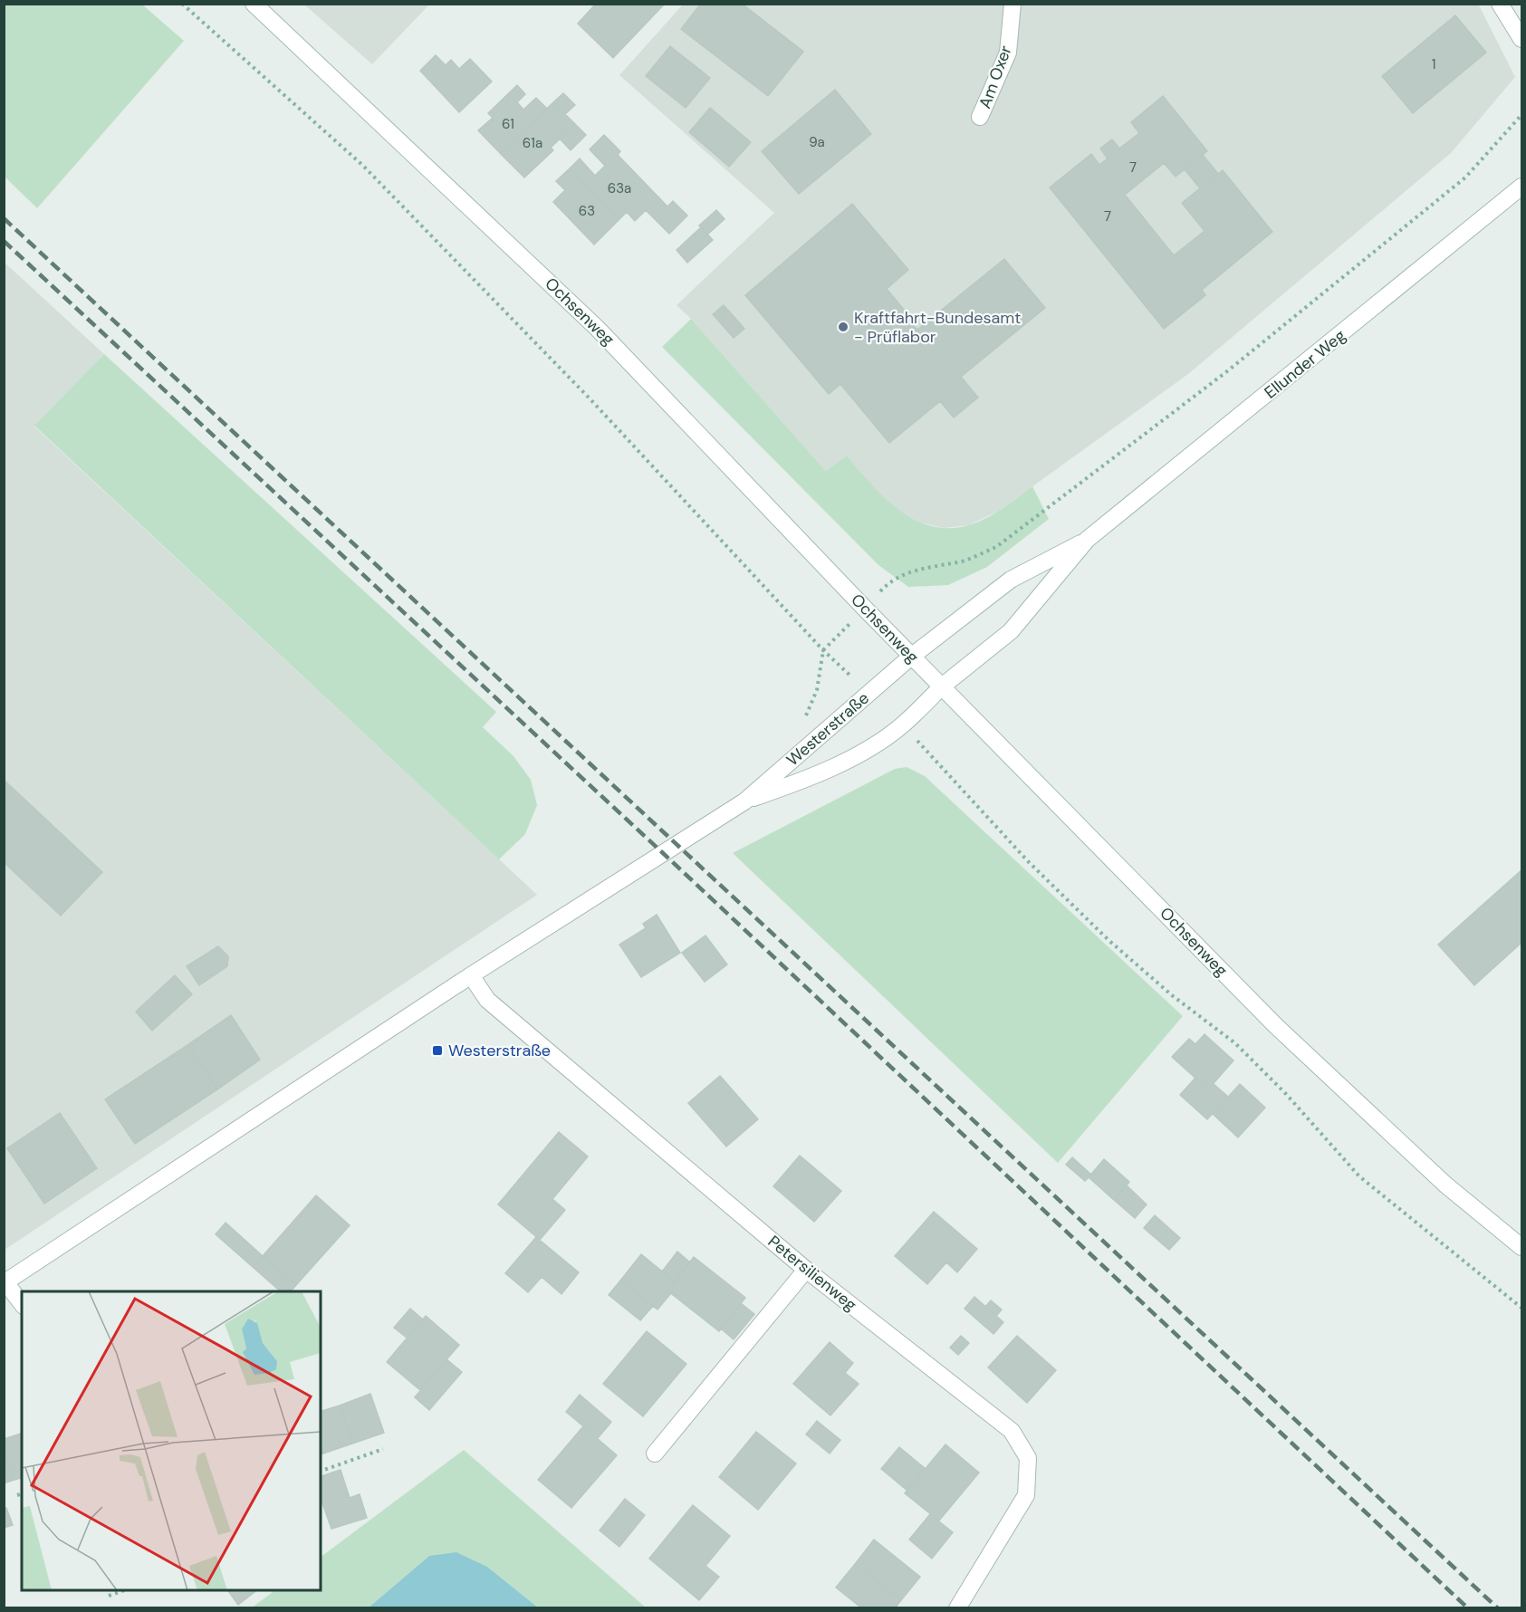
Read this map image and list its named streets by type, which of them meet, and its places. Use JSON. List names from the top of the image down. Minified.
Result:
{"streets":{"main road":["Am Oxer","Ochsenweg","Ellunder Weg","Westerstraße","Petersilienweg"]},"crossings":[["Ochsenweg","Ellunder Weg"],["Ochsenweg","Westerstraße"],["Ellunder Weg","Westerstraße"],["Westerstraße","Petersilienweg"]],"places":{"other":["Kraftfahrt-Bundesamt - Prüflabor"],"transit":["Westerstraße"]},"house_numbers":["1","61","9a","61a","7","63a","63","7"]}
